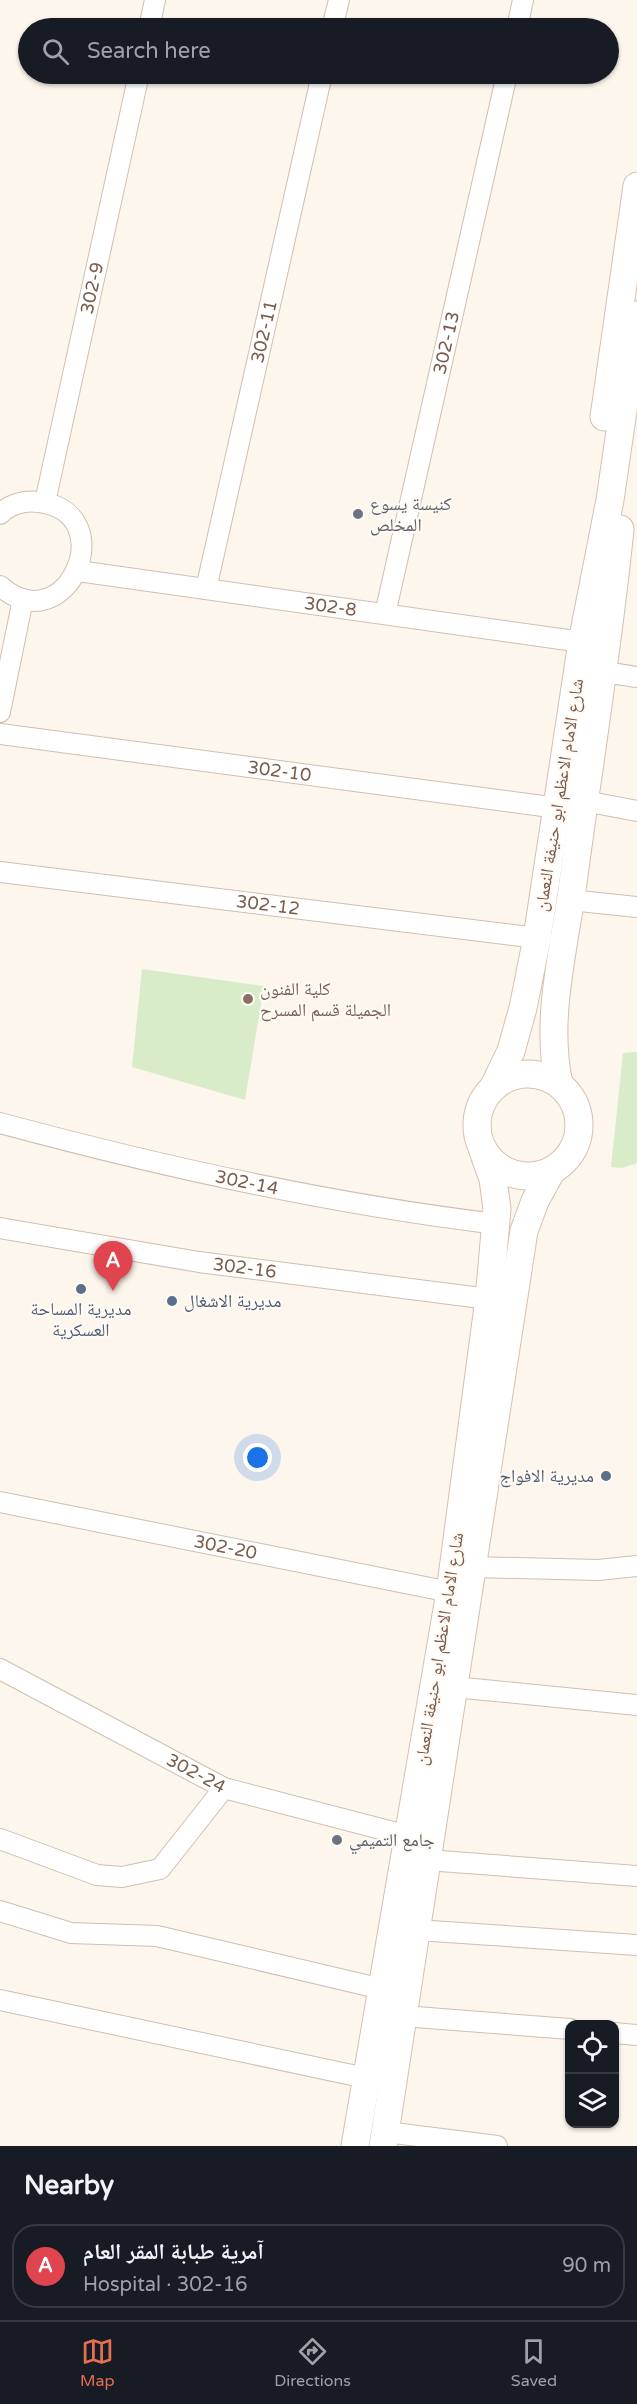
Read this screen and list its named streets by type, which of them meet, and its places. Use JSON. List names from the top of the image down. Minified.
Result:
{"streets":{"main road":["شارع الامام الاعظم ابو حنيفة النعمان"],"street":["302-9","302-11","302-13","302-8","302-10","302-12","302-14","302-16","302-20","302-24"]},"crossings":[["302-11","302-8"],["302-13","302-8"],["302-8","شارع الامام الاعظم ابو حنيفة النعمان"],["302-10","شارع الامام الاعظم ابو حنيفة النعمان"],["شارع الامام الاعظم ابو حنيفة النعمان","302-12"],["شارع الامام الاعظم ابو حنيفة النعمان","302-14"],["شارع الامام الاعظم ابو حنيفة النعمان","302-16"],["شارع الامام الاعظم ابو حنيفة النعمان","302-20"],["شارع الامام الاعظم ابو حنيفة النعمان","302-24"]],"places":["كنيسة يسوع المخلص","كلية الفنون الجميلة قسم المسرح","مديرية المساحة العسكرية","مديرية الاشغال","مديرية الافواج","جامع التميمي"],"page":{"search":"Search here","pins":"A","heading":"Nearby","list":[{"mark":"A","name":"آمرية طبابة المقر العام","note":"Hospital · 302-16","value":"90 m"}],"nav":["Map","Directions","Saved"]}}
